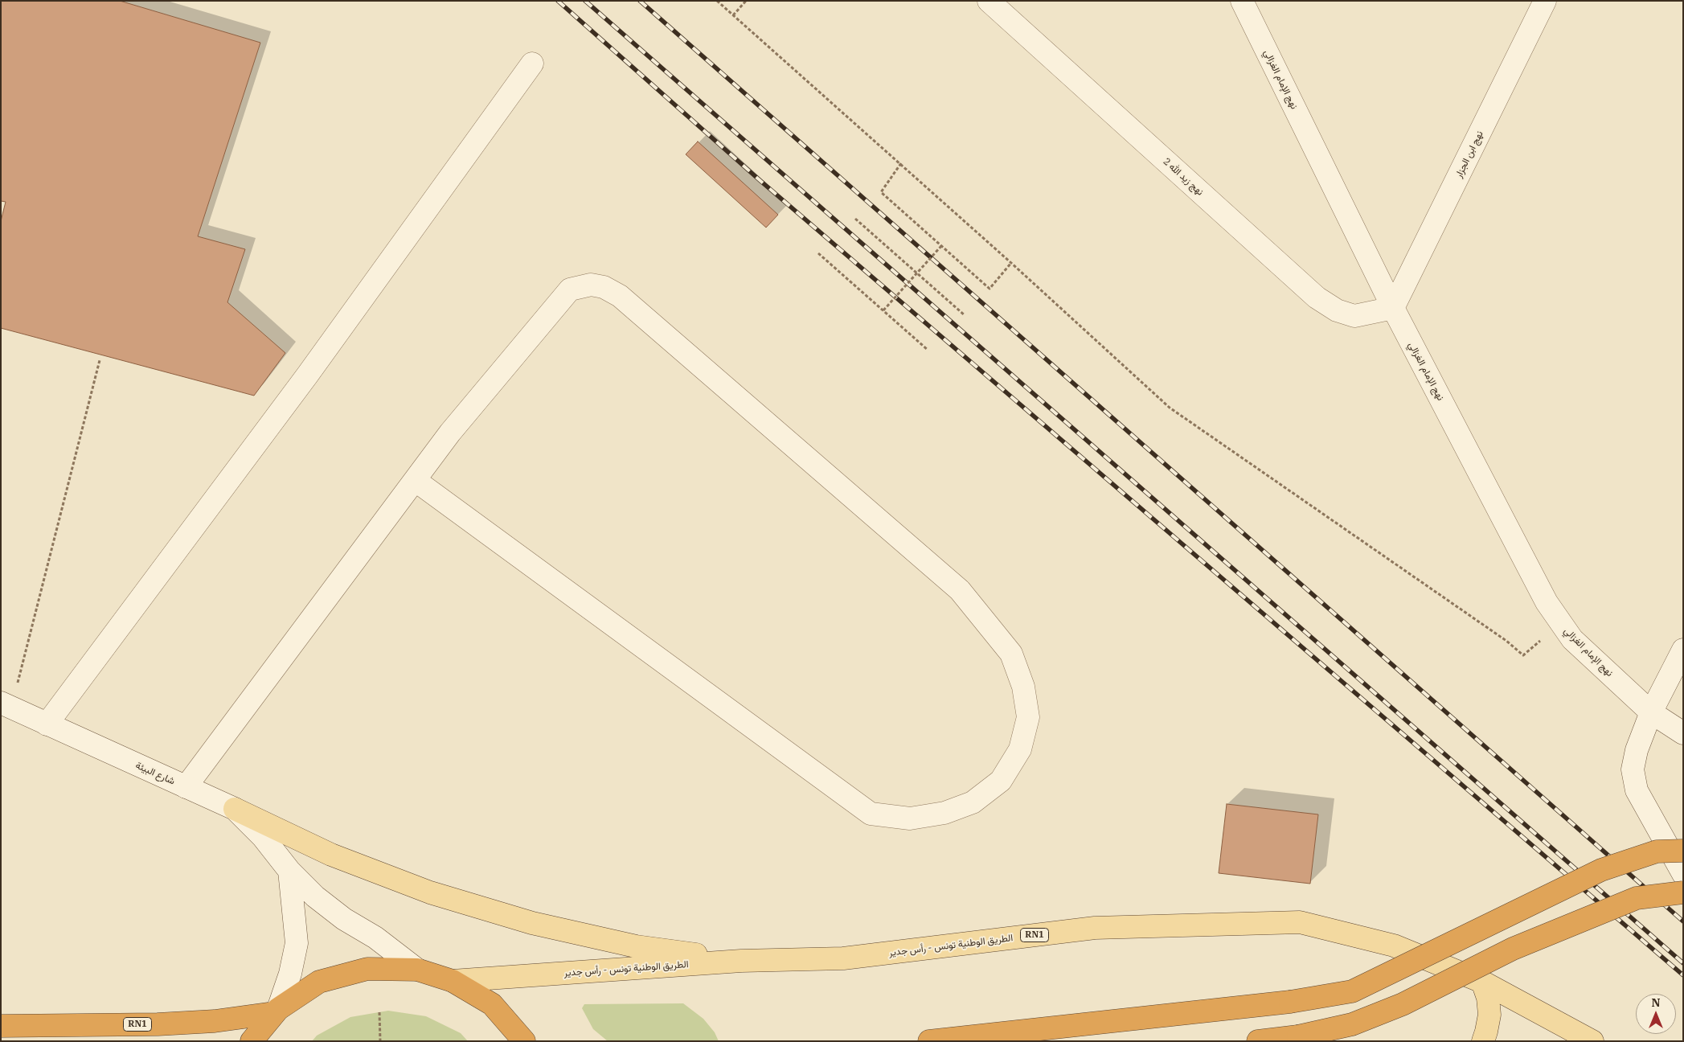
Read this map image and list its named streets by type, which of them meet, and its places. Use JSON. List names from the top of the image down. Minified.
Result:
{"streets":{"highway":["RN1"],"main road":["الطريق الوطنية تونس - رأس جدير"],"street":["نهج الإمام الغزالي","نهج ابن الجزار","نهج زيد الله 2","شارع البيئة"]},"crossings":[["نهج الإمام الغزالي","نهج ابن الجزار"],["نهج الإمام الغزالي","نهج زيد الله 2"],["نهج ابن الجزار","نهج زيد الله 2"],["شارع البيئة","RN1"],["RN1","الطريق الوطنية تونس - رأس جدير"]],"north":"top"}
